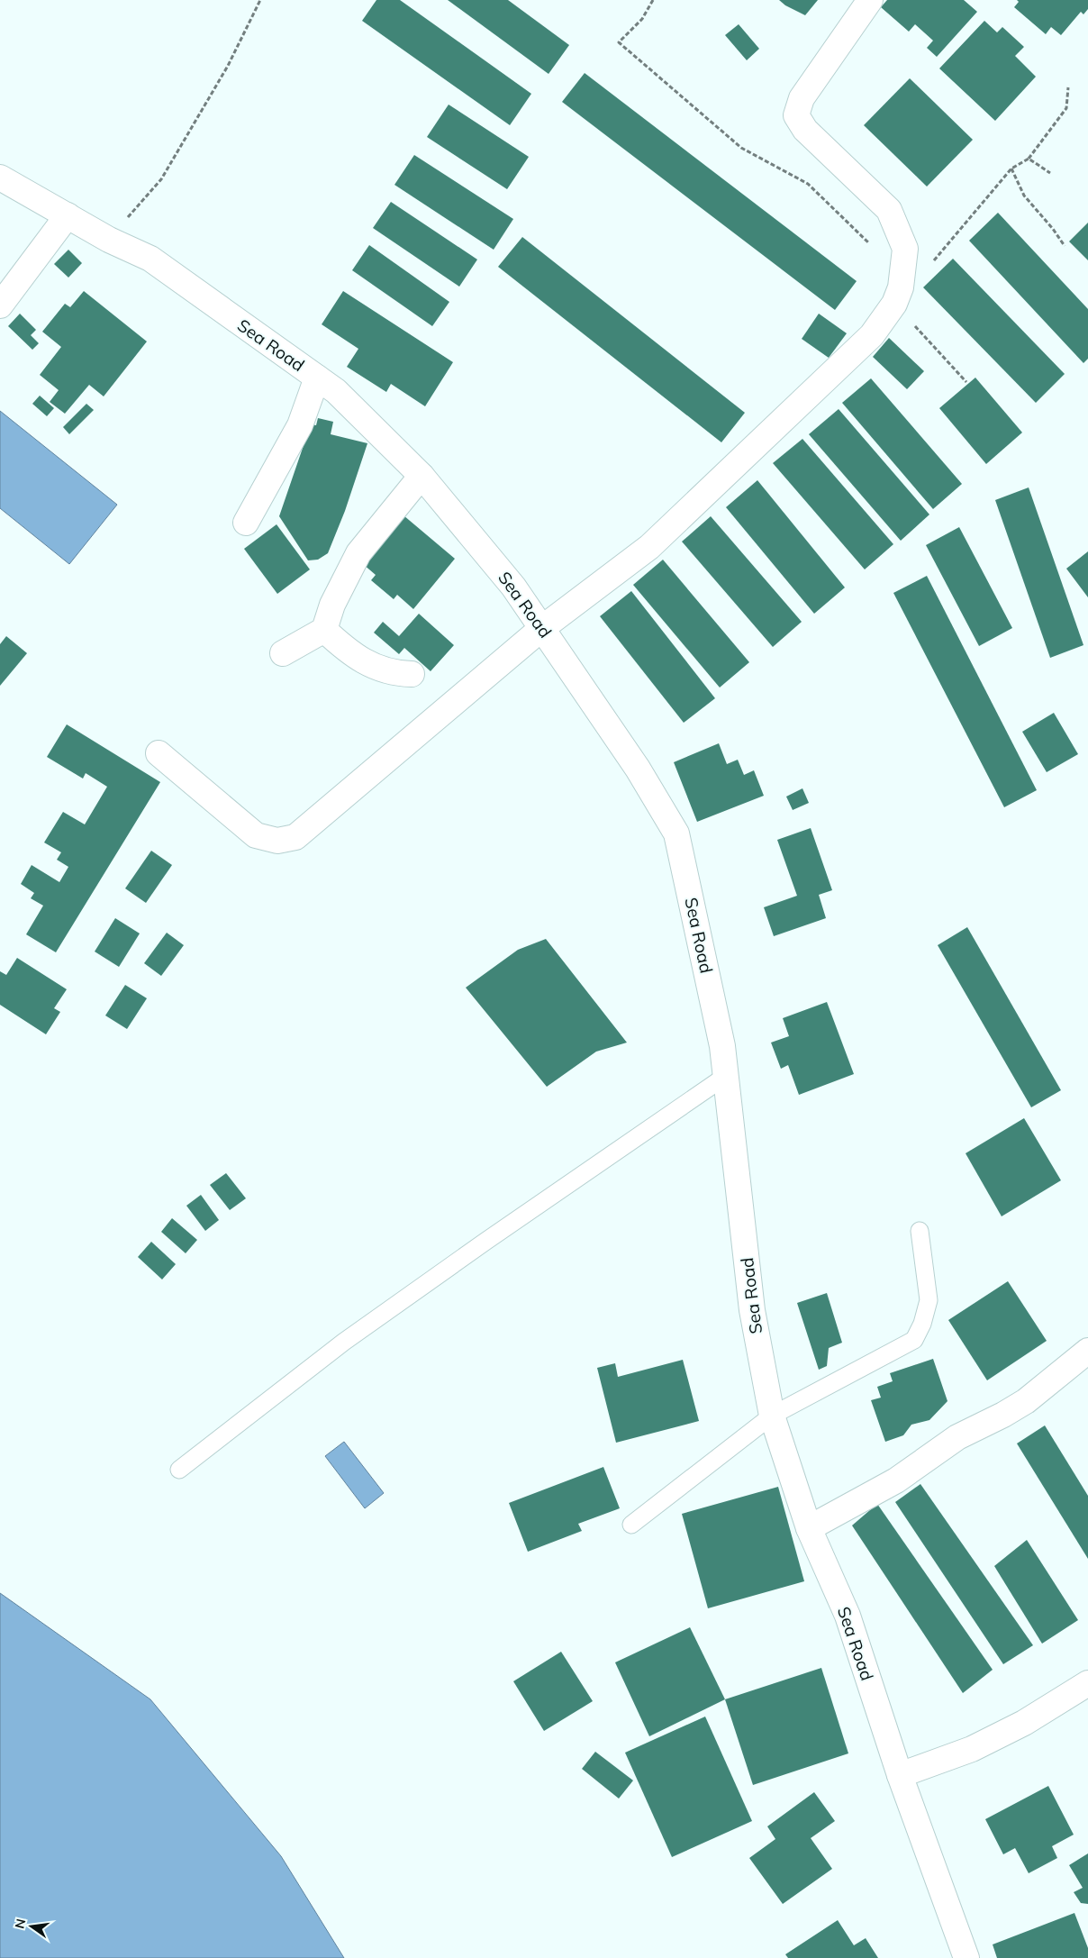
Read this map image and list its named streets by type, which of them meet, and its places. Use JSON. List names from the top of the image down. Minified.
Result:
{"streets":{"main road":["Sea Road"]},"north":"left"}
